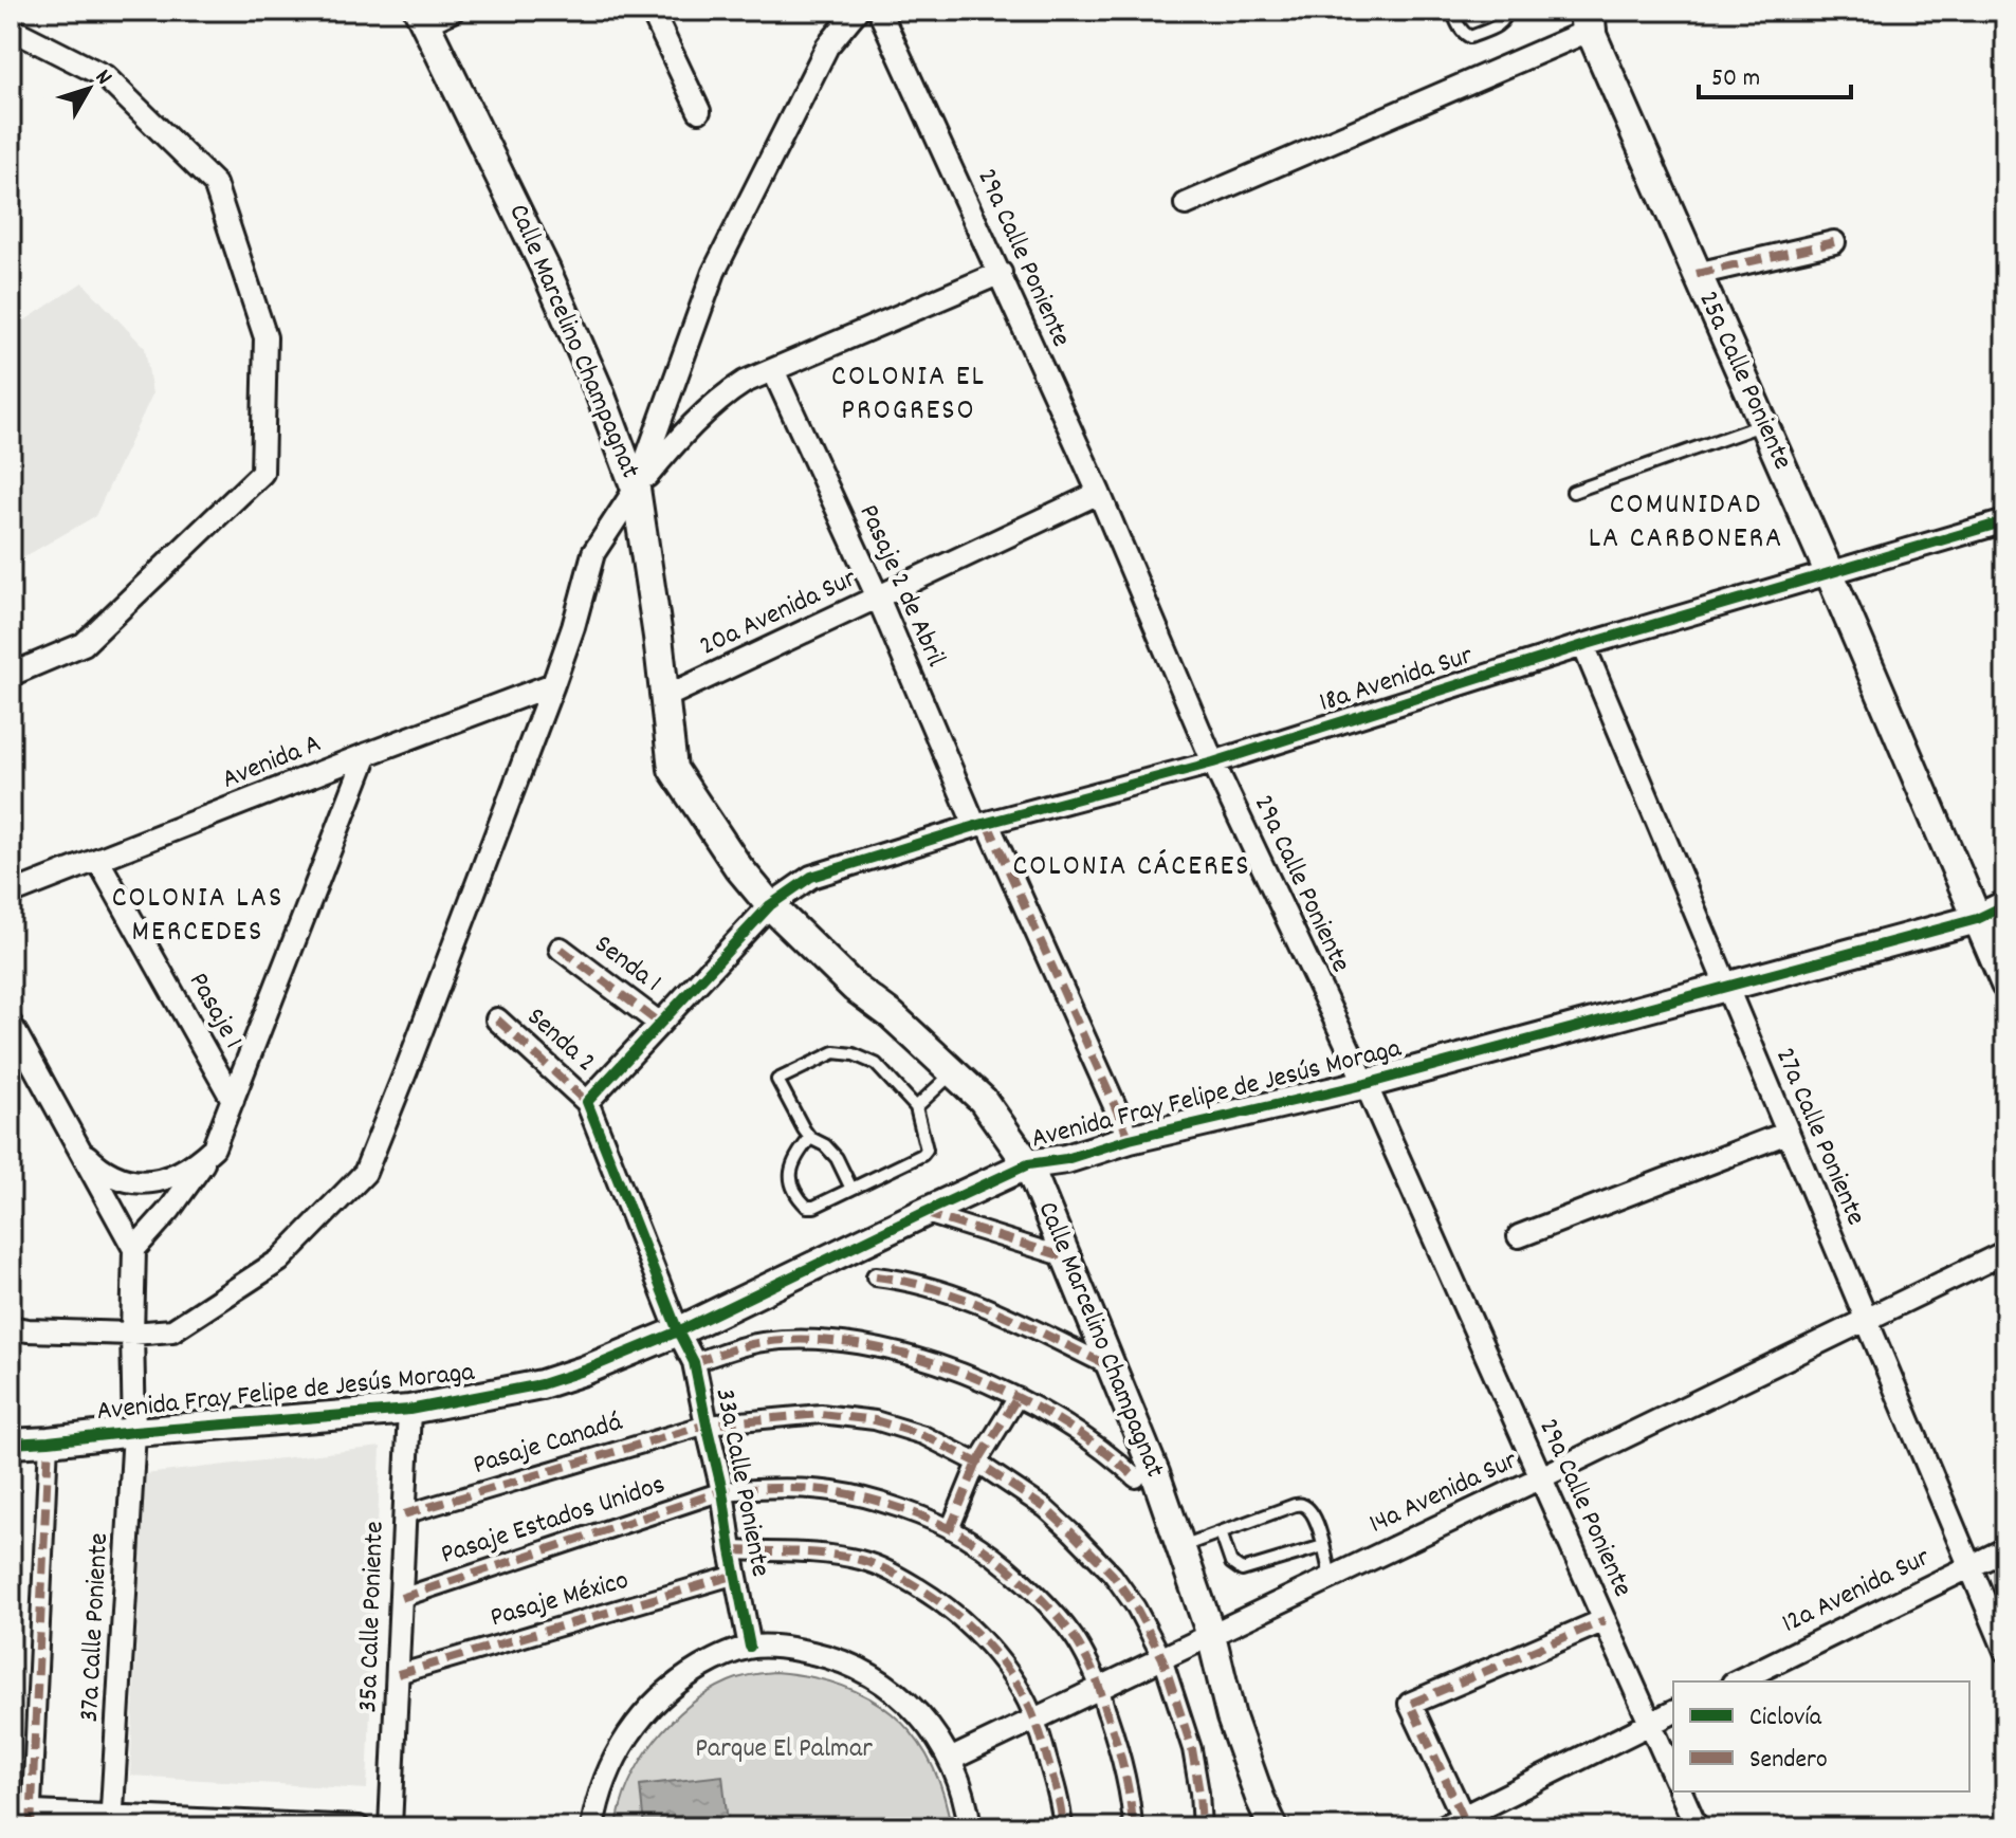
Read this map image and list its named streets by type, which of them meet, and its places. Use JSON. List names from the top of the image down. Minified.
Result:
{"streets":{"street":["29a Calle Poniente","Calle Marcelino Champagnat","25a Calle Poniente","Pasaje 2 de Abril","20a Avenida Sur","18a Avenida Sur","Avenida A","Senda 1","Pasaje 1","Senda 2","Avenida Fray Felipe de Jesús Moraga","27a Calle Poniente","Pasaje Canadá","33a Calle Poniente","14a Avenida Sur","Pasaje Estados Unidos","12a Avenida Sur","Pasaje México","35a Calle Poniente","37a Calle Poniente"]},"crossings":[["29a Calle Poniente","20a Avenida Sur"],["29a Calle Poniente","18a Avenida Sur"],["29a Calle Poniente","Avenida Fray Felipe de Jesús Moraga"],["29a Calle Poniente","14a Avenida Sur"],["Calle Marcelino Champagnat","20a Avenida Sur"],["Calle Marcelino Champagnat","18a Avenida Sur"],["Calle Marcelino Champagnat","Avenida Fray Felipe de Jesús Moraga"],["Calle Marcelino Champagnat","14a Avenida Sur"],["25a Calle Poniente","18a Avenida Sur"],["25a Calle Poniente","Avenida Fray Felipe de Jesús Moraga"],["Pasaje 2 de Abril","20a Avenida Sur"],["Pasaje 2 de Abril","18a Avenida Sur"],["Pasaje 2 de Abril","Avenida Fray Felipe de Jesús Moraga"],["18a Avenida Sur","Senda 1"],["18a Avenida Sur","Senda 2"],["18a Avenida Sur","27a Calle Poniente"],["18a Avenida Sur","33a Calle Poniente"],["Avenida A","Pasaje 1"],["Senda 2","33a Calle Poniente"],["Avenida Fray Felipe de Jesús Moraga","27a Calle Poniente"],["Avenida Fray Felipe de Jesús Moraga","33a Calle Poniente"],["Avenida Fray Felipe de Jesús Moraga","35a Calle Poniente"],["Avenida Fray Felipe de Jesús Moraga","37a Calle Poniente"],["27a Calle Poniente","14a Avenida Sur"],["27a Calle Poniente","12a Avenida Sur"],["Pasaje Canadá","33a Calle Poniente"],["Pasaje Canadá","14a Avenida Sur"],["Pasaje Canadá","35a Calle Poniente"],["33a Calle Poniente","Pasaje Estados Unidos"],["33a Calle Poniente","Pasaje México"],["14a Avenida Sur","Pasaje Estados Unidos"],["Pasaje Estados Unidos","35a Calle Poniente"],["Pasaje México","35a Calle Poniente"]],"districts":["COLONIA EL PROGRESO","COMUNIDAD LA CARBONERA","COLONIA CÁCERES","COLONIA LAS MERCEDES"],"parks":["Parque El Palmar"],"legend":["Ciclovía","Sendero"],"scale_bar":"50 m","north":"top right"}
